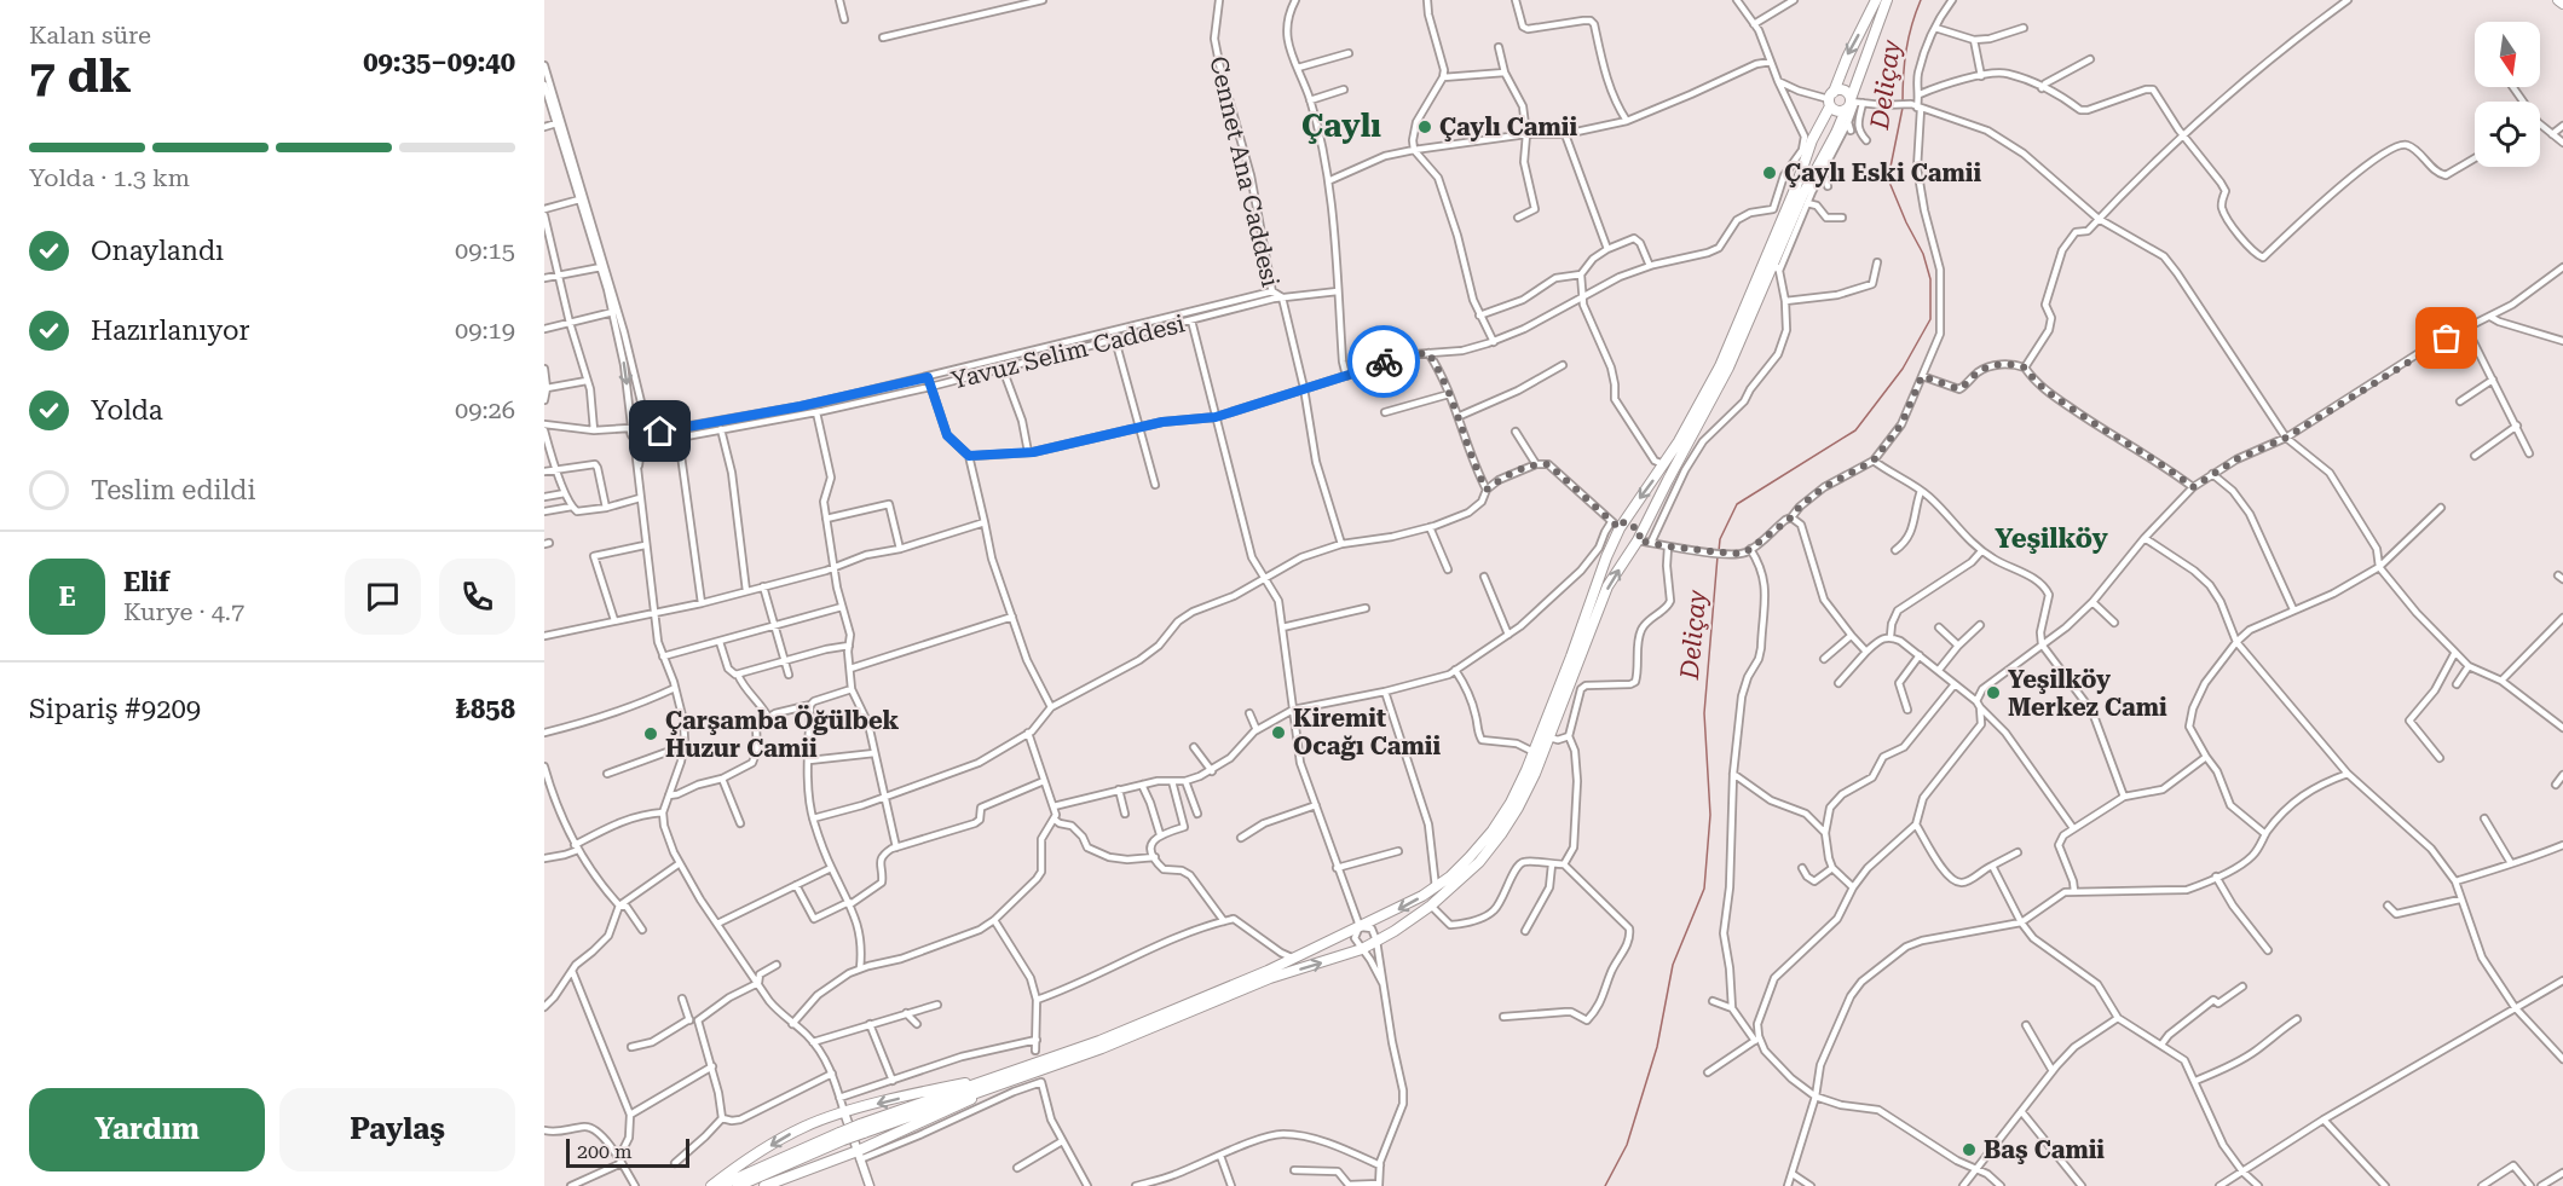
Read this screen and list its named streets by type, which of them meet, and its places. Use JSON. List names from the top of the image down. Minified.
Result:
{"streets":{"street":["Cennet Ana Caddesi","Yavuz Selim Caddesi"]},"crossings":[["Cennet Ana Caddesi","Yavuz Selim Caddesi"]],"districts":["Çaylı","Yeşilköy"],"water":["Deliçay"],"places":["Çaylı Camii","Çaylı Eski Camii","Yeşilköy Merkez Cami","Kiremit Ocağı Camii","Çarşamba Öğülbek Huzur Camii","Baş Camii"],"scale_bar":"200 m","north":"bottom","page":{"heading":["7 dk","Kalan süre","09:35–09:40"],"panel":["Elif","Kurye · 4.7","Sipariş #9209","₺858"],"bar":"Yolda · 1.3 km","list":[["Onaylandı","09:15"],["Hazırlanıyor","09:19"],["Yolda","09:26"],"Teslim edildi"],"round":"E","buttons":["Yardım","Paylaş"],"scale":"200 m"}}
